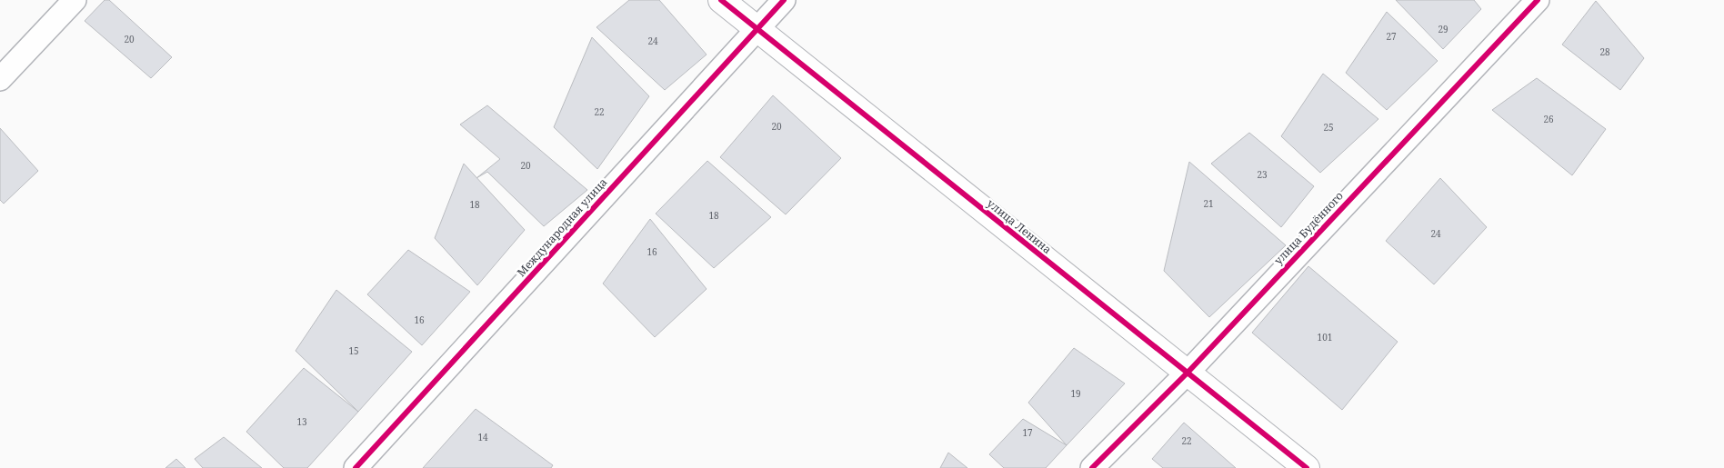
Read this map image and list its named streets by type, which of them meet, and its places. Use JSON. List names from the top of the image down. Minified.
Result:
{"streets":{"street":["улица Ленина","Международная улица","улица Будённого"]},"crossings":[["улица Ленина","Международная улица"],["улица Ленина","улица Будённого"]],"house_numbers":["29","27","20","24","28","22","26","20","25","20","23","21","18","18","24","16","16","101","15","19","13","17","14","22"]}
